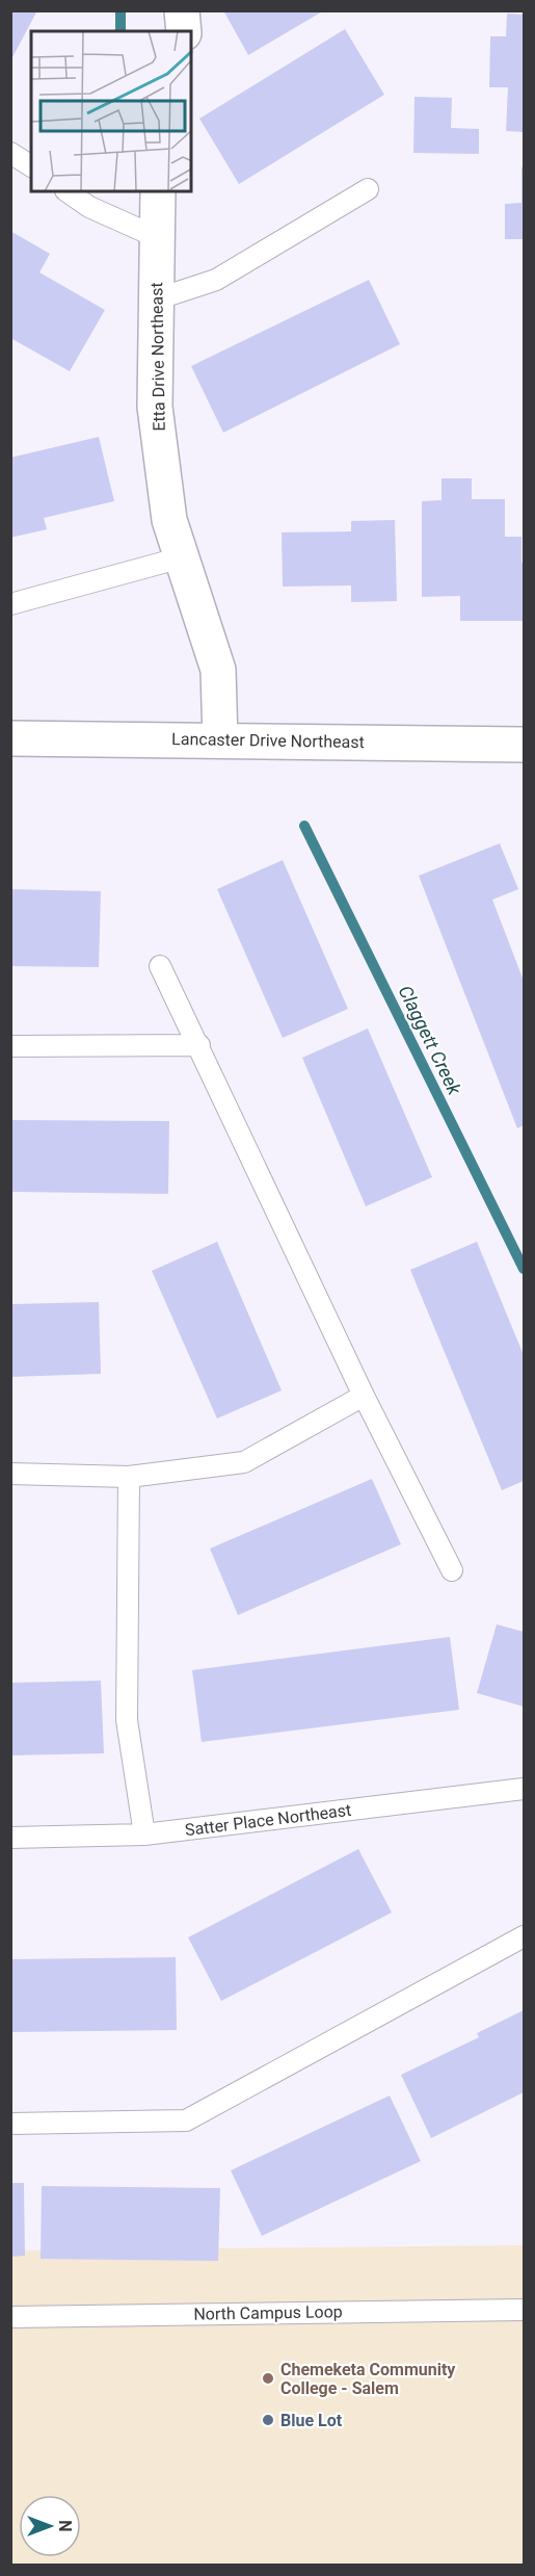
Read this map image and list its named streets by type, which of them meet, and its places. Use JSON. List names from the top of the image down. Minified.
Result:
{"streets":{"street":["Etta Drive Northeast","Lancaster Drive Northeast"],"lane":["Satter Place Northeast","North Campus Loop"]},"crossings":[["Etta Drive Northeast","Lancaster Drive Northeast"]],"water":["Claggett Creek"],"places":["Chemeketa Community College - Salem","Blue Lot"],"north":"right"}
